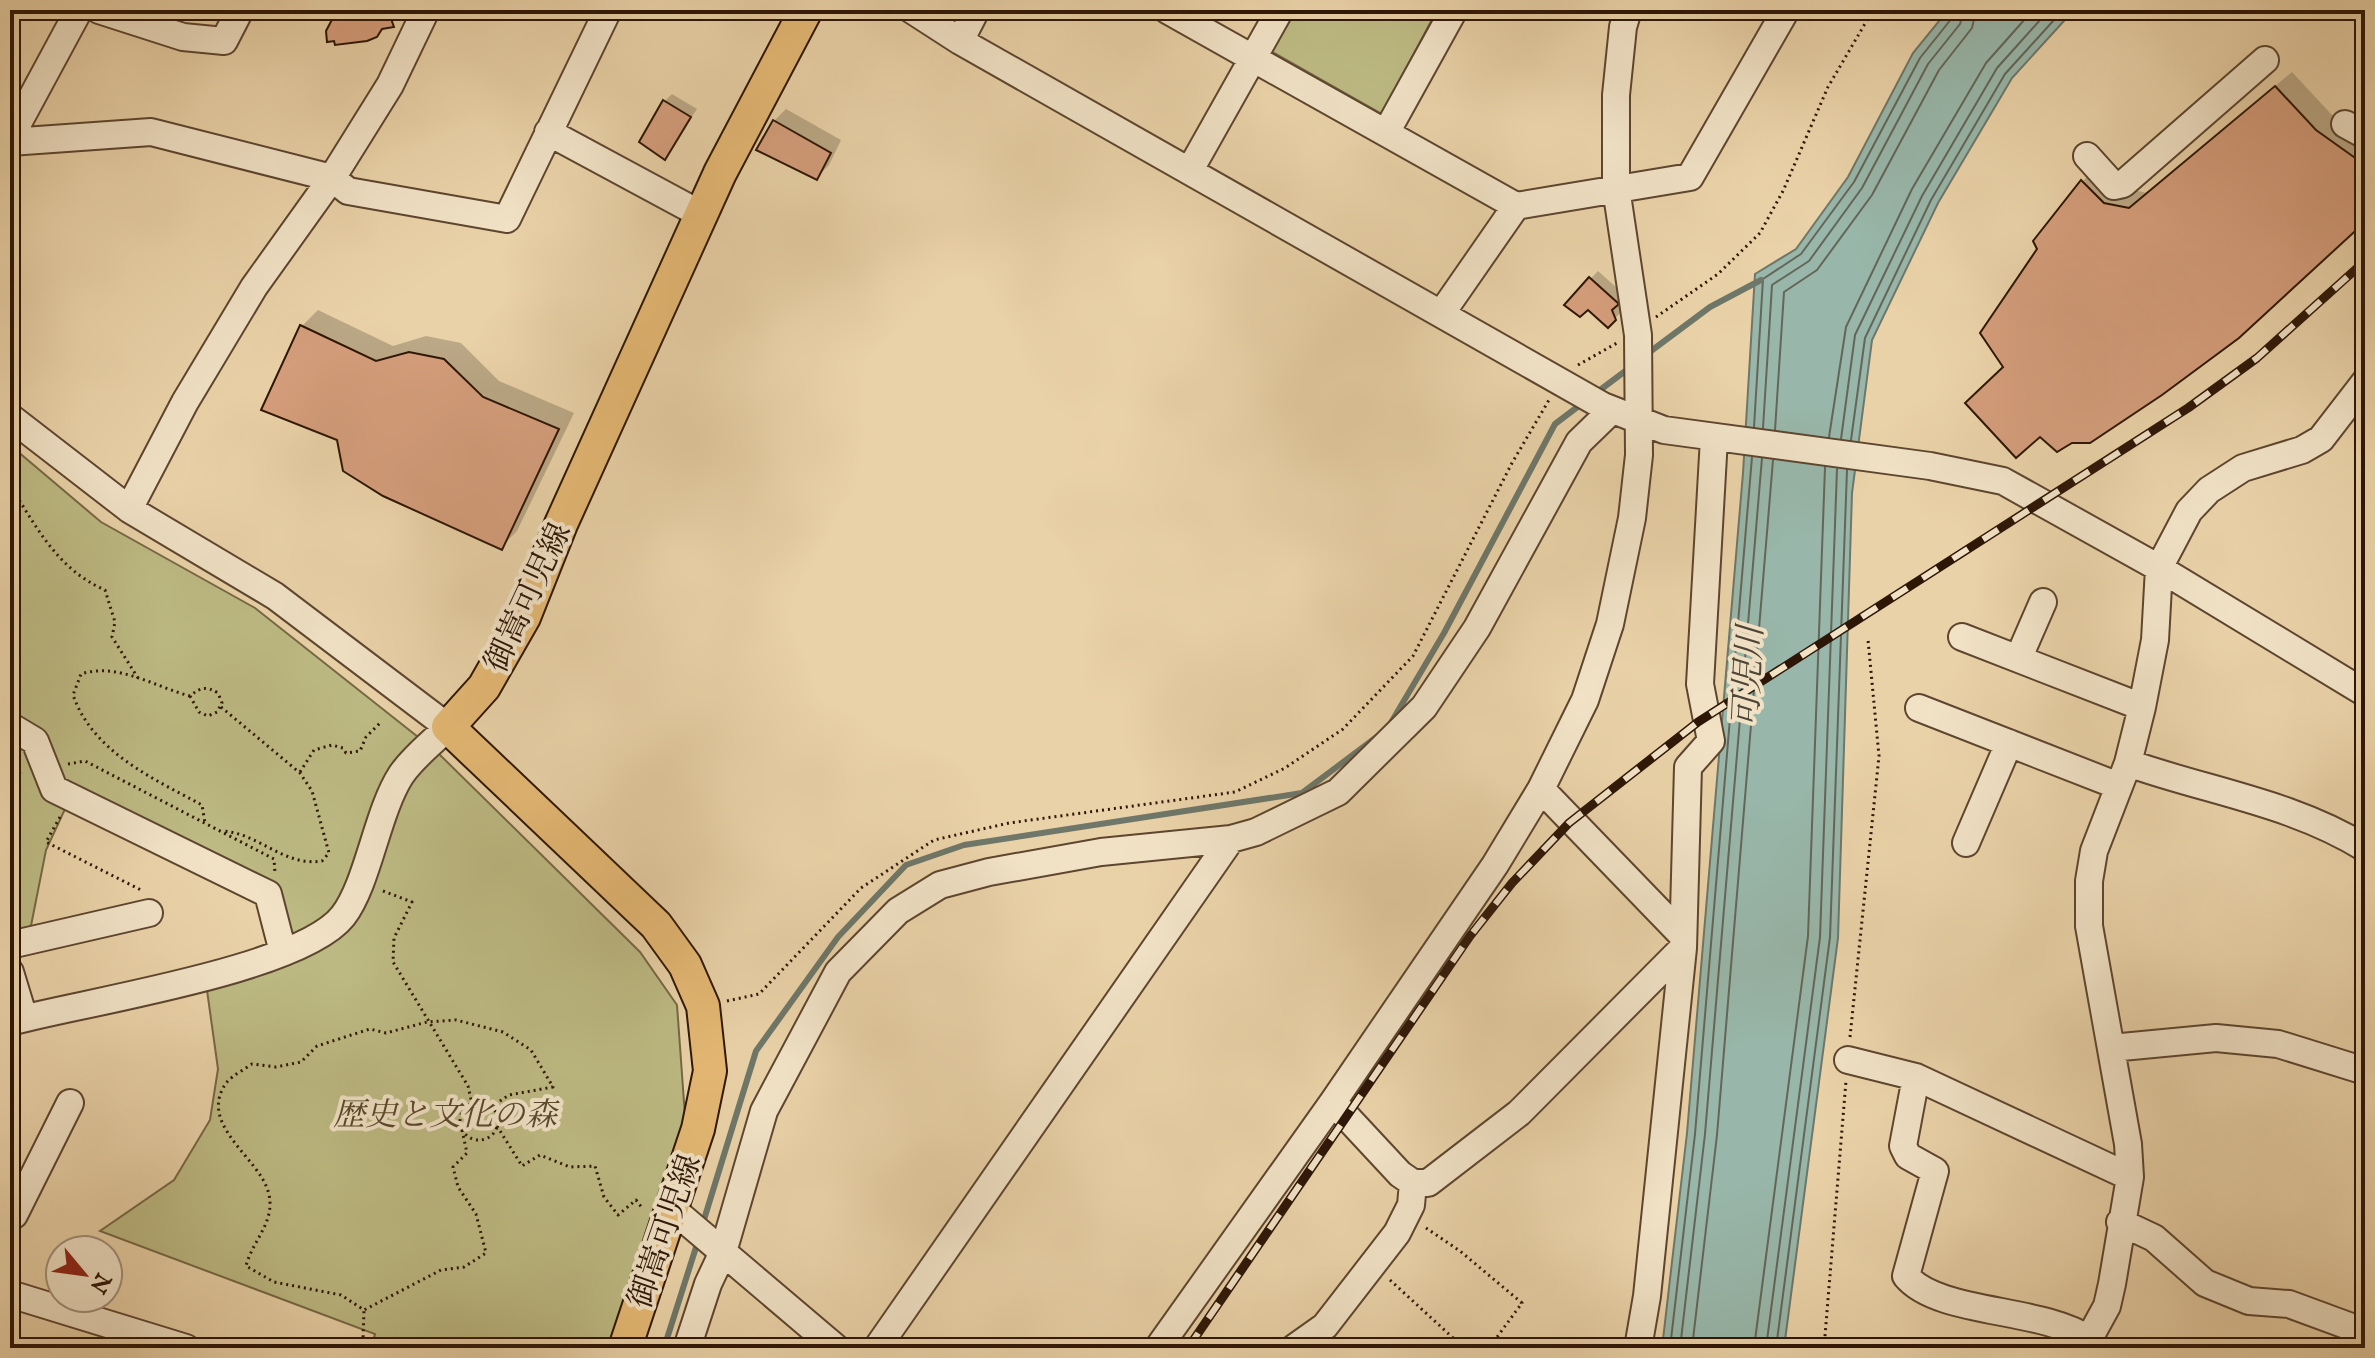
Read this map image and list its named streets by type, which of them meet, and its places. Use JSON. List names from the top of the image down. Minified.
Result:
{"streets":{"main road":["御嵩可児線"]},"water":["可児川"],"parks":["歴史と文化の森"],"north":"bottom right"}
